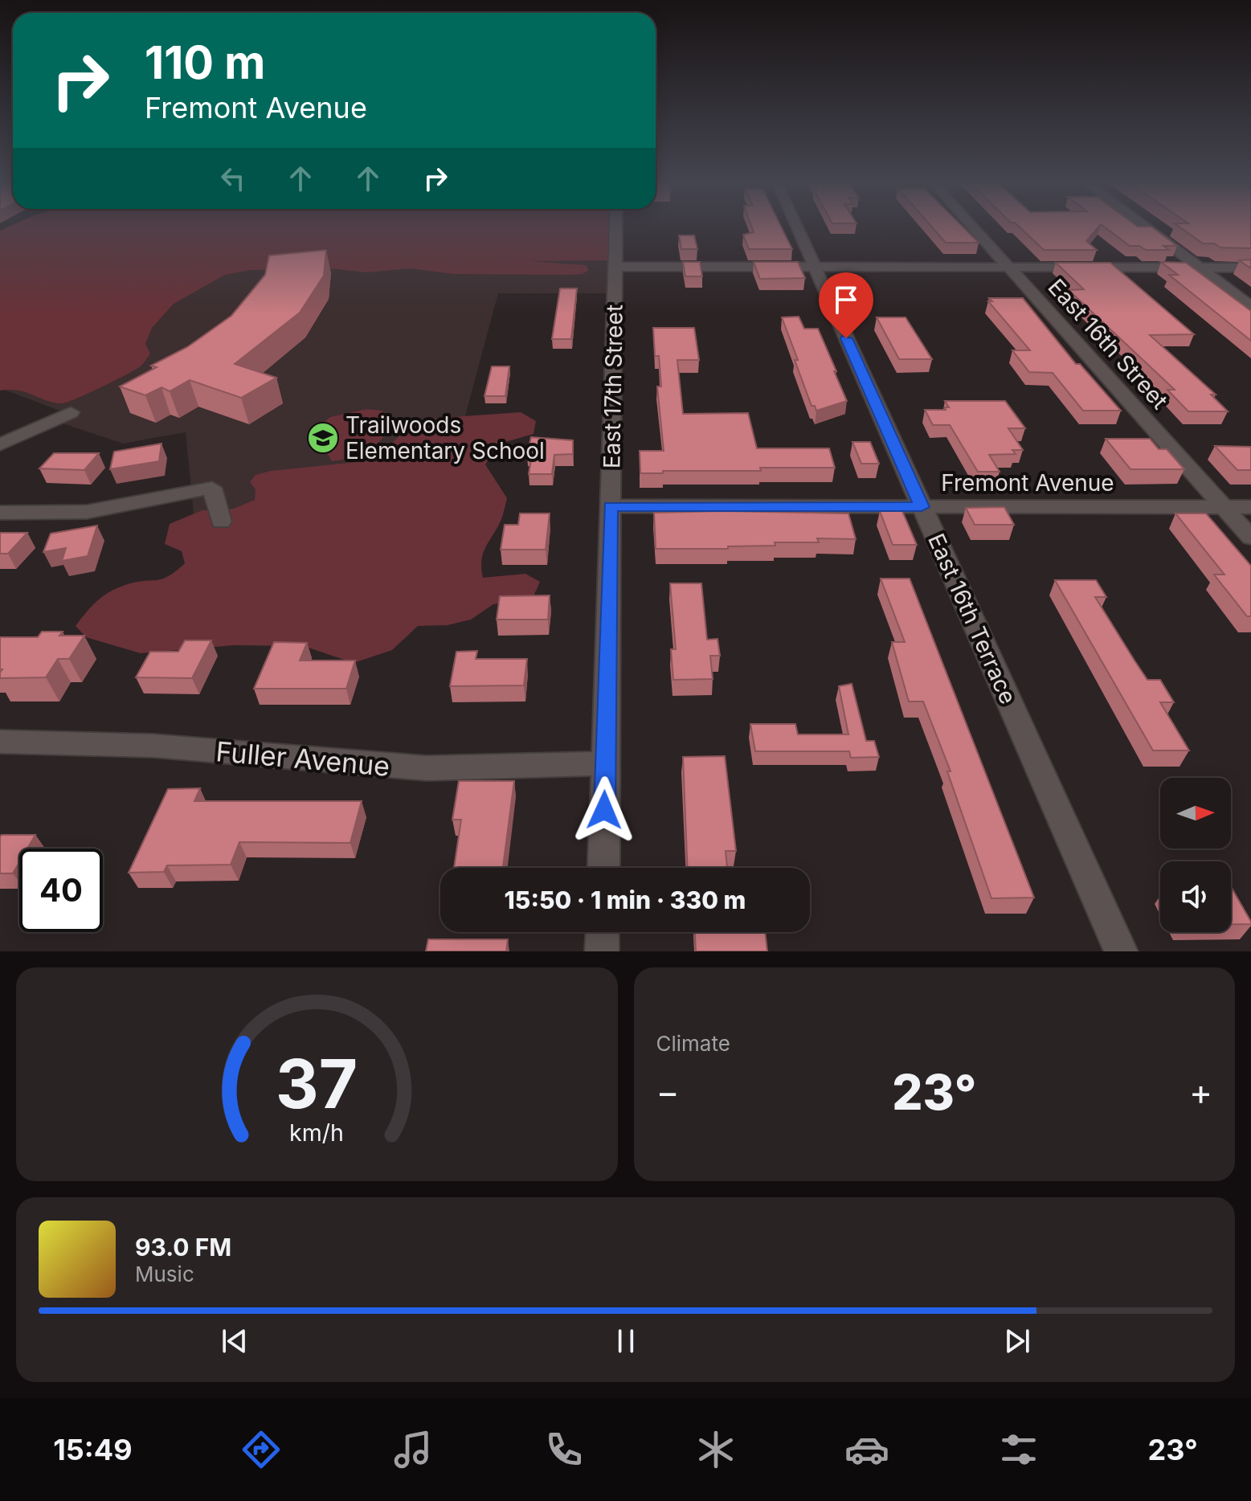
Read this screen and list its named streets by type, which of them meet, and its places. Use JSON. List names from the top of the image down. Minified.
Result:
{"streets":{"street":["East 16th Street","East 17th Street","Fremont Avenue","East 16th Terrace","Fuller Avenue"]},"crossings":[["East 16th Street","Fremont Avenue"],["East 17th Street","Fremont Avenue"],["East 17th Street","Fuller Avenue"],["Fremont Avenue","East 16th Terrace"]],"places":{"school or university":["Trailwoods Elementary School"]},"north":"right","page":{"turn":["110 m","Fremont Avenue"],"limit":"40","trip":"15:50 · 1 min · 330 m","tile":"Climate","heat":["−","23°","+"],"song":["93.0 FM","Music"],"tabs":["15:49","23°"],"gauge":["37","km/h"]}}
